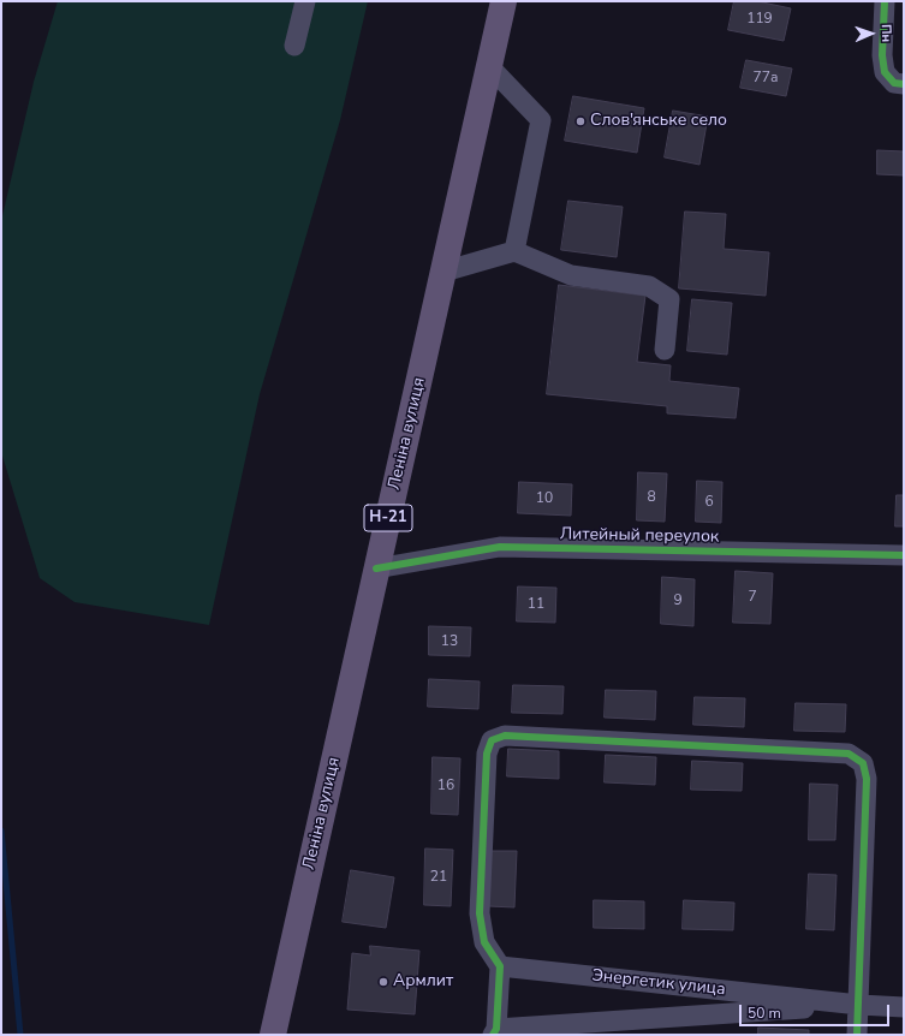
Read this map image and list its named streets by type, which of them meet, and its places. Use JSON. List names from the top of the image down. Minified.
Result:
{"streets":{"main road":["Леніна вулиця","Н-21"],"street":["Литейный переулок","Энергетик улица"]},"crossings":[["Леніна вулиця","Литейный переулок"]],"places":["Слов'янське село","Армлит"],"house_numbers":["119","77а","8","10","6","7","9","11","13","16","21"],"scale_bar":"50 m","north":"right"}
